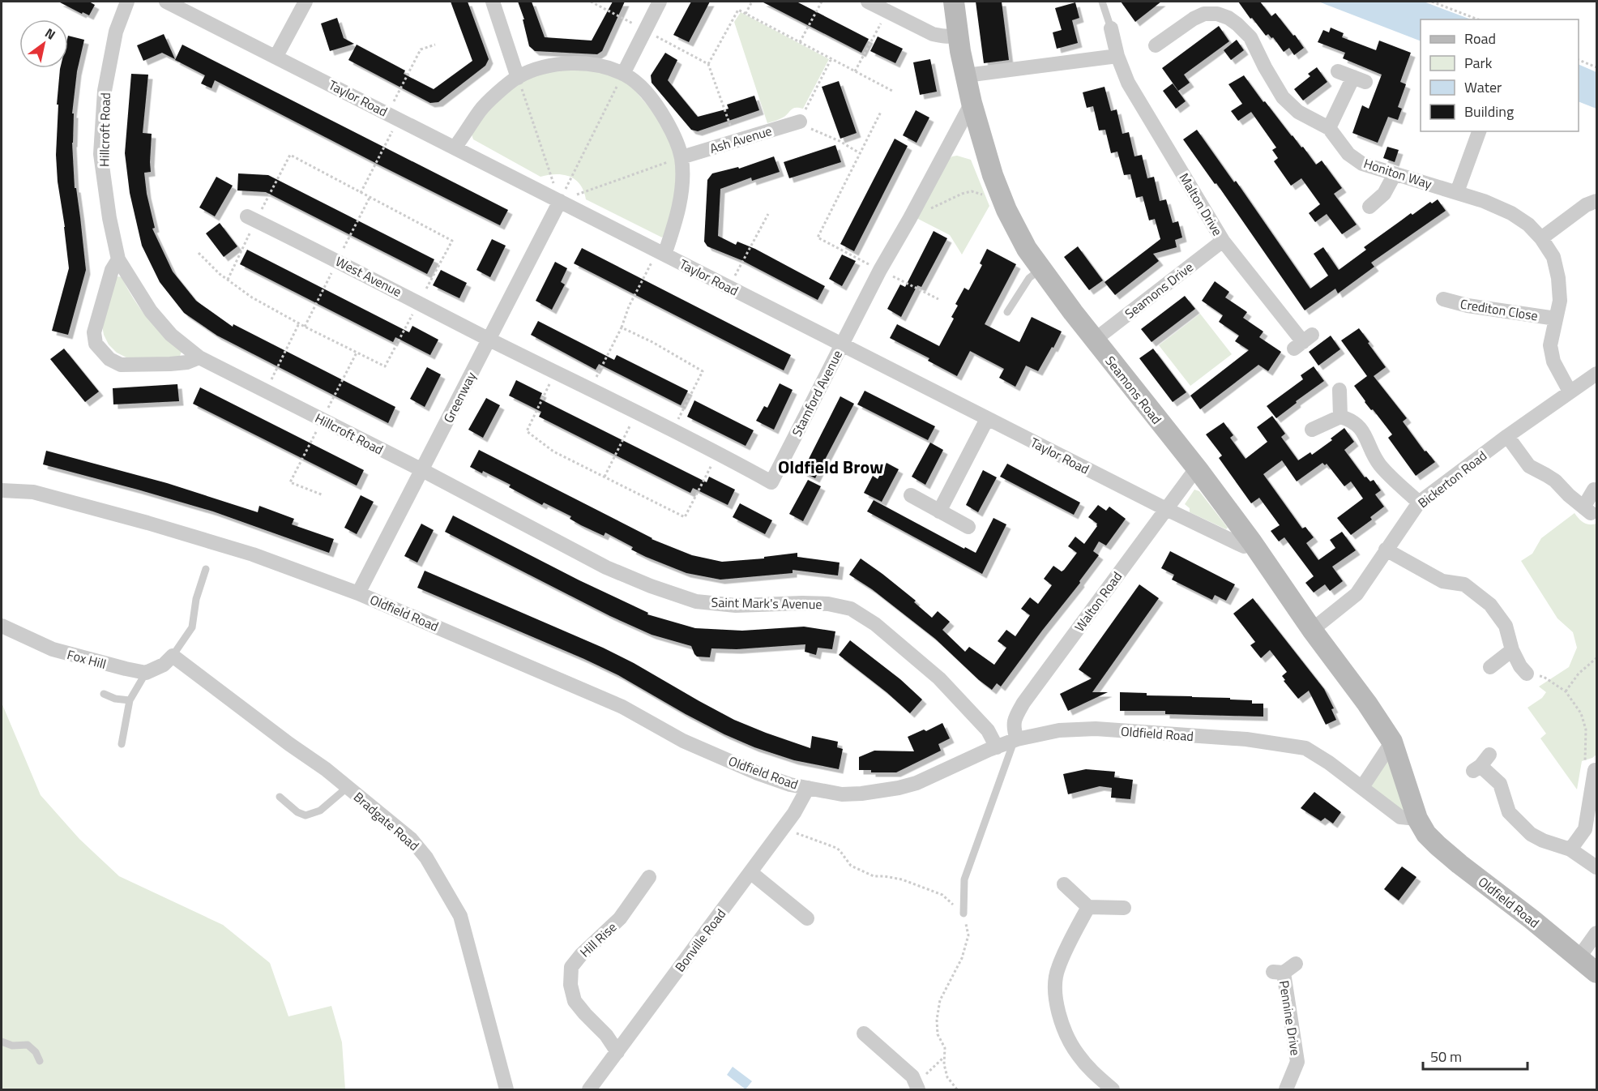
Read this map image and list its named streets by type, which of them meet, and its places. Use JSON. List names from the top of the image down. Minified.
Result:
{"streets":{"street":["Taylor Road","Hillcroft Road","Ash Avenue","Honiton Way","Malton Drive","West Avenue","Seamons Drive","Crediton Close","Seamons Road","Stamford Avenue","Greenway","Bickerton Road","Walton Road","Saint Mark's Avenue","Oldfield Road","Fox Hill","Bradgate Road","Hill Rise","Bonville Road","Pennine Drive"]},"crossings":[["Taylor Road","Seamons Road"],["Taylor Road","Stamford Avenue"],["Taylor Road","Greenway"],["Taylor Road","Walton Road"],["Hillcroft Road","Greenway"],["Hillcroft Road","Saint Mark's Avenue"],["Honiton Way","Crediton Close"],["Honiton Way","Bickerton Road"],["Malton Drive","Seamons Drive"],["West Avenue","Stamford Avenue"],["West Avenue","Greenway"],["Seamons Drive","Seamons Road"],["Seamons Road","Stamford Avenue"],["Seamons Road","Bickerton Road"],["Seamons Road","Walton Road"],["Seamons Road","Oldfield Road"],["Stamford Avenue","Greenway"],["Greenway","Saint Mark's Avenue"],["Greenway","Oldfield Road"],["Walton Road","Oldfield Road"],["Saint Mark's Avenue","Oldfield Road"],["Oldfield Road","Bonville Road"],["Hill Rise","Bonville Road"]],"districts":["Oldfield Brow"],"legend":["Road","Park","Water","Building"],"scale_bar":"50 m","north":"top right"}
